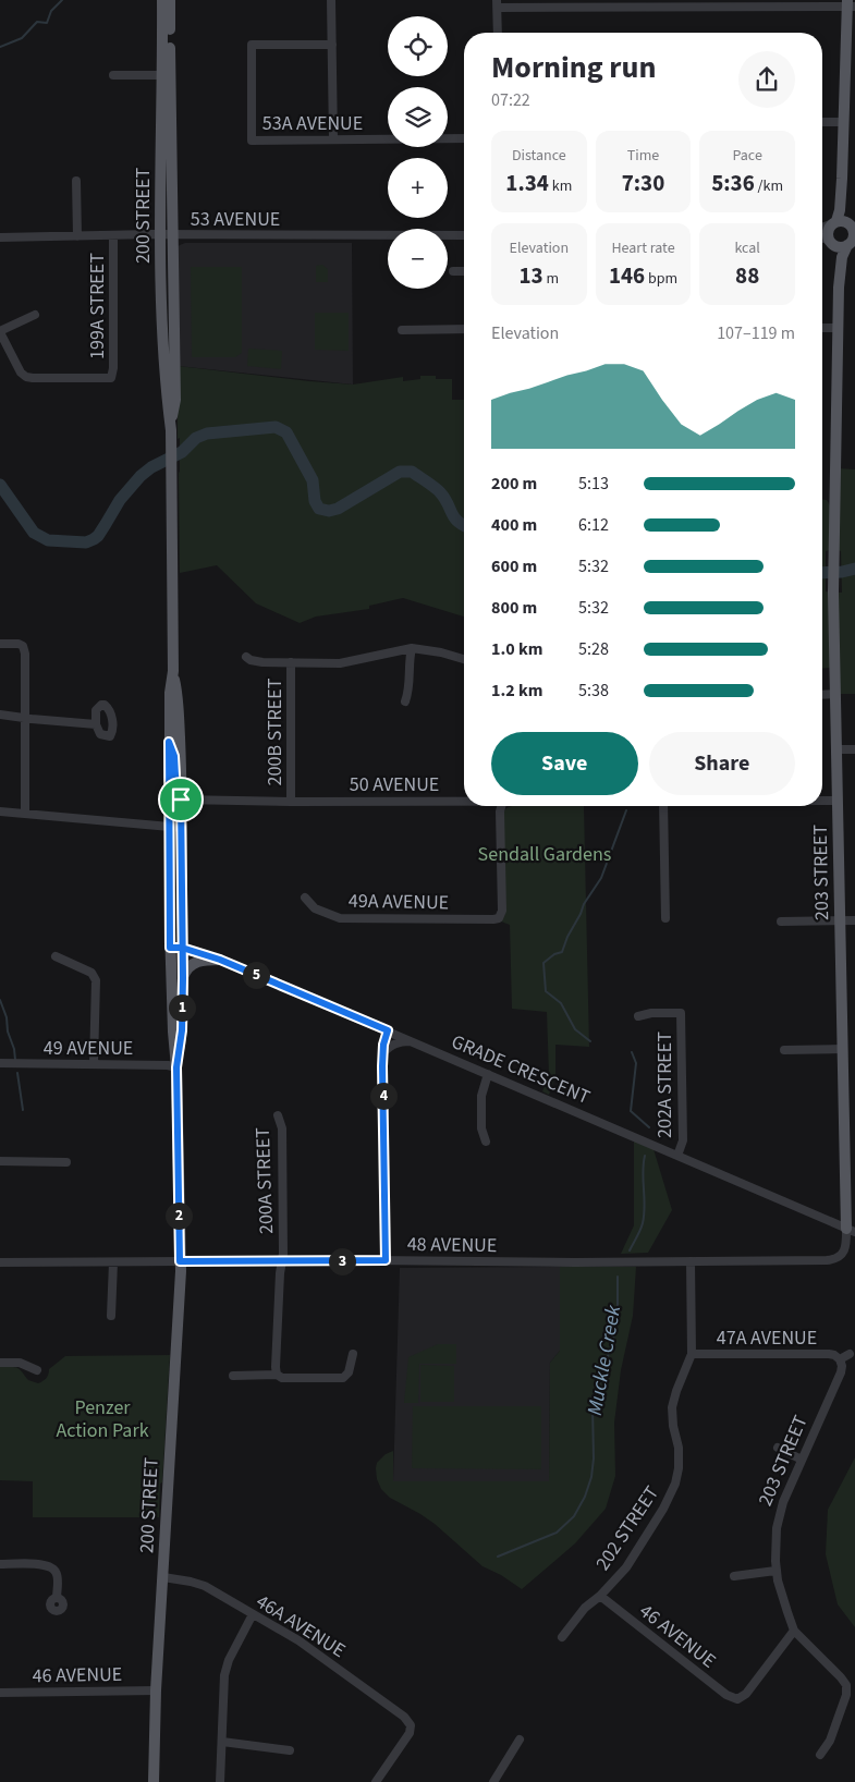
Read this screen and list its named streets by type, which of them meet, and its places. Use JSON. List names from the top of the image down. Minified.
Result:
{"streets":{"main road":["200 STREET","203 STREET"],"street":["53A AVENUE","53 AVENUE","199A STREET","200B STREET","50 AVENUE","49A AVENUE","49 AVENUE","GRADE CRESCENT","202A STREET","200A STREET","48 AVENUE","47A AVENUE","202 STREET","46A AVENUE","46 AVENUE"]},"crossings":[["200 STREET","53 AVENUE"],["200 STREET","50 AVENUE"],["200 STREET","49 AVENUE"],["200 STREET","GRADE CRESCENT"],["200 STREET","48 AVENUE"],["200 STREET","46A AVENUE"],["200 STREET","46 AVENUE"],["53 AVENUE","199A STREET"],["200B STREET","50 AVENUE"],["50 AVENUE","203 STREET"],["203 STREET","GRADE CRESCENT"],["203 STREET","48 AVENUE"],["203 STREET","47A AVENUE"],["203 STREET","46 AVENUE"],["GRADE CRESCENT","202A STREET"],["GRADE CRESCENT","48 AVENUE"],["200A STREET","48 AVENUE"],["48 AVENUE","202 STREET"],["47A AVENUE","202 STREET"],["202 STREET","46 AVENUE"]],"water":["Muckle Creek"],"parks":["Sendall Gardens","Penzer Action Park"],"page":{"map_buttons":["+","−"],"heading":["Morning run","07:22"],"stats":[["Distance","1.34 km"],["Time","7:30"],["Pace","5:36 /km"],["Elevation","13 m"],["Heart rate","146 bpm"],["kcal","88"]],"chart":["Elevation","107–119 m"],"list":[{"name":"200 m","note":"5:13"},{"name":"400 m","note":"6:12"},{"name":"600 m","note":"5:32"},{"name":"800 m","note":"5:32"},{"name":"1.0 km","note":"5:28"},{"name":"1.2 km","note":"5:38"}],"buttons":["Save","Share"],"pins":["5","1","4","2","3"]}}
